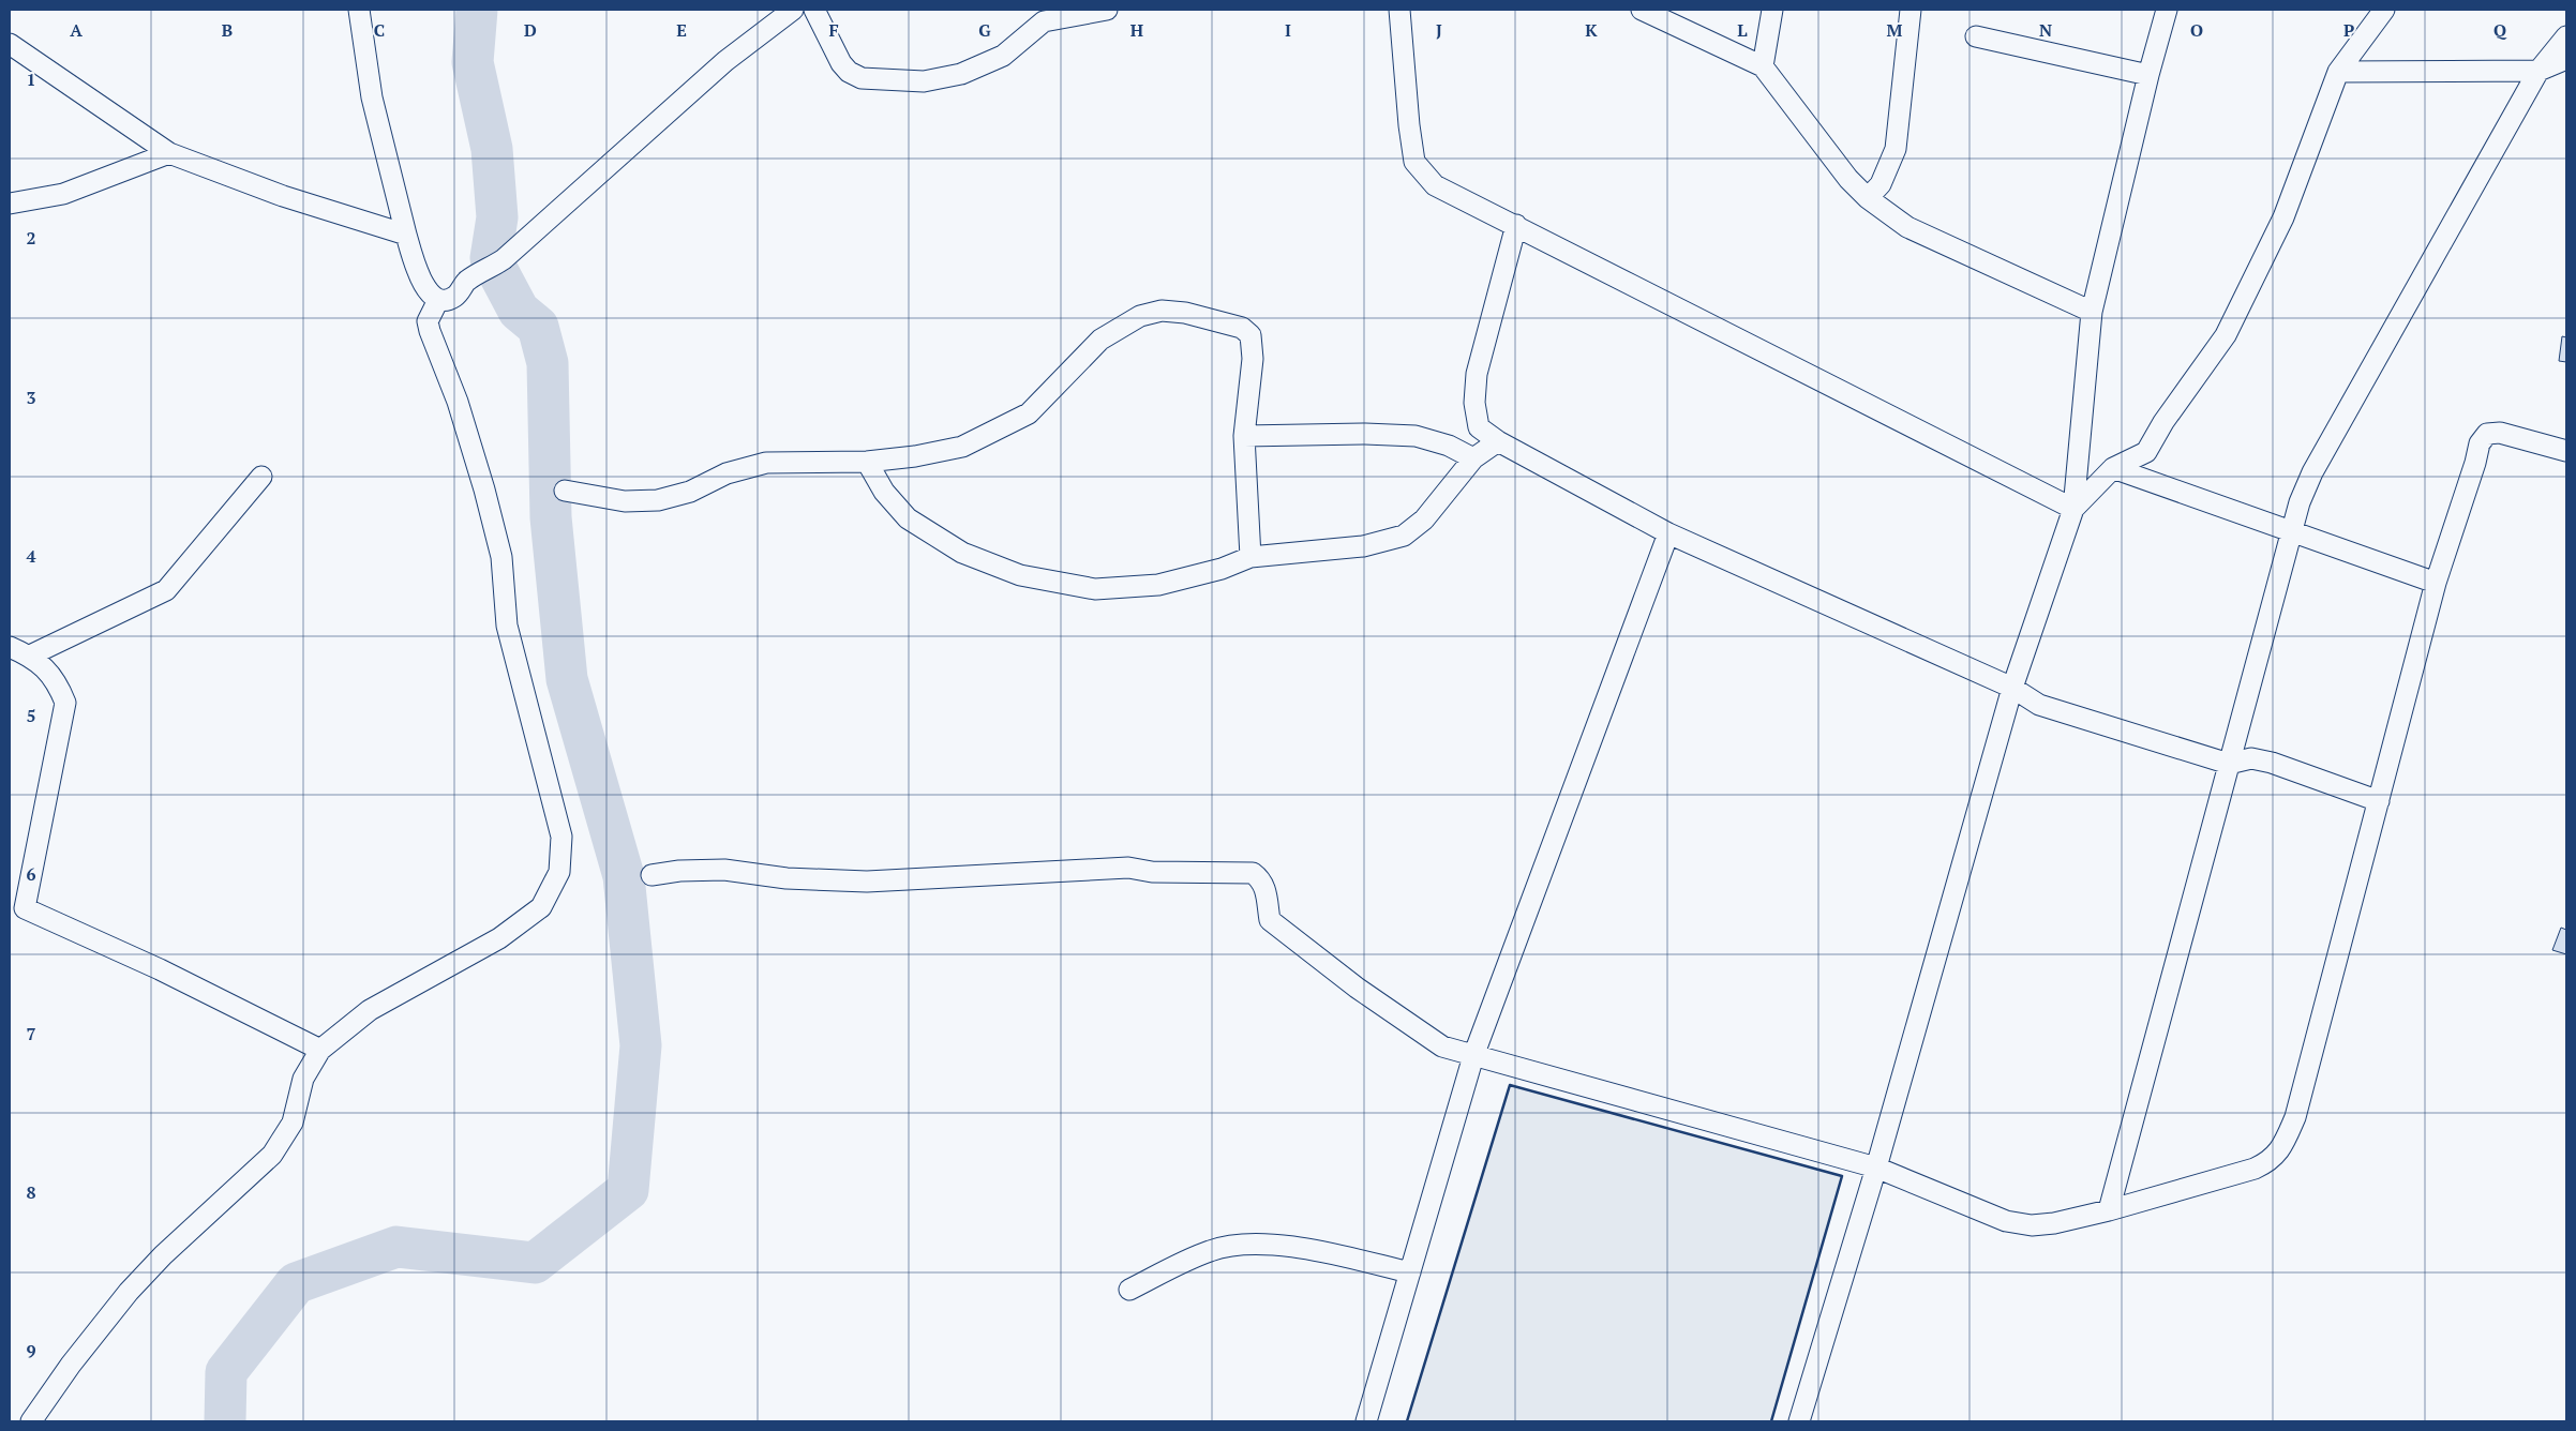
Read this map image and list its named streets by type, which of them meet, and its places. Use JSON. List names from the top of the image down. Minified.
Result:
{"grid":{"columns":["A","B","C","D","E","F","G","H","I","J","K","L","M","N","O","P","Q"],"rows":["1","2","3","4","5","6","7","8","9"]}}
